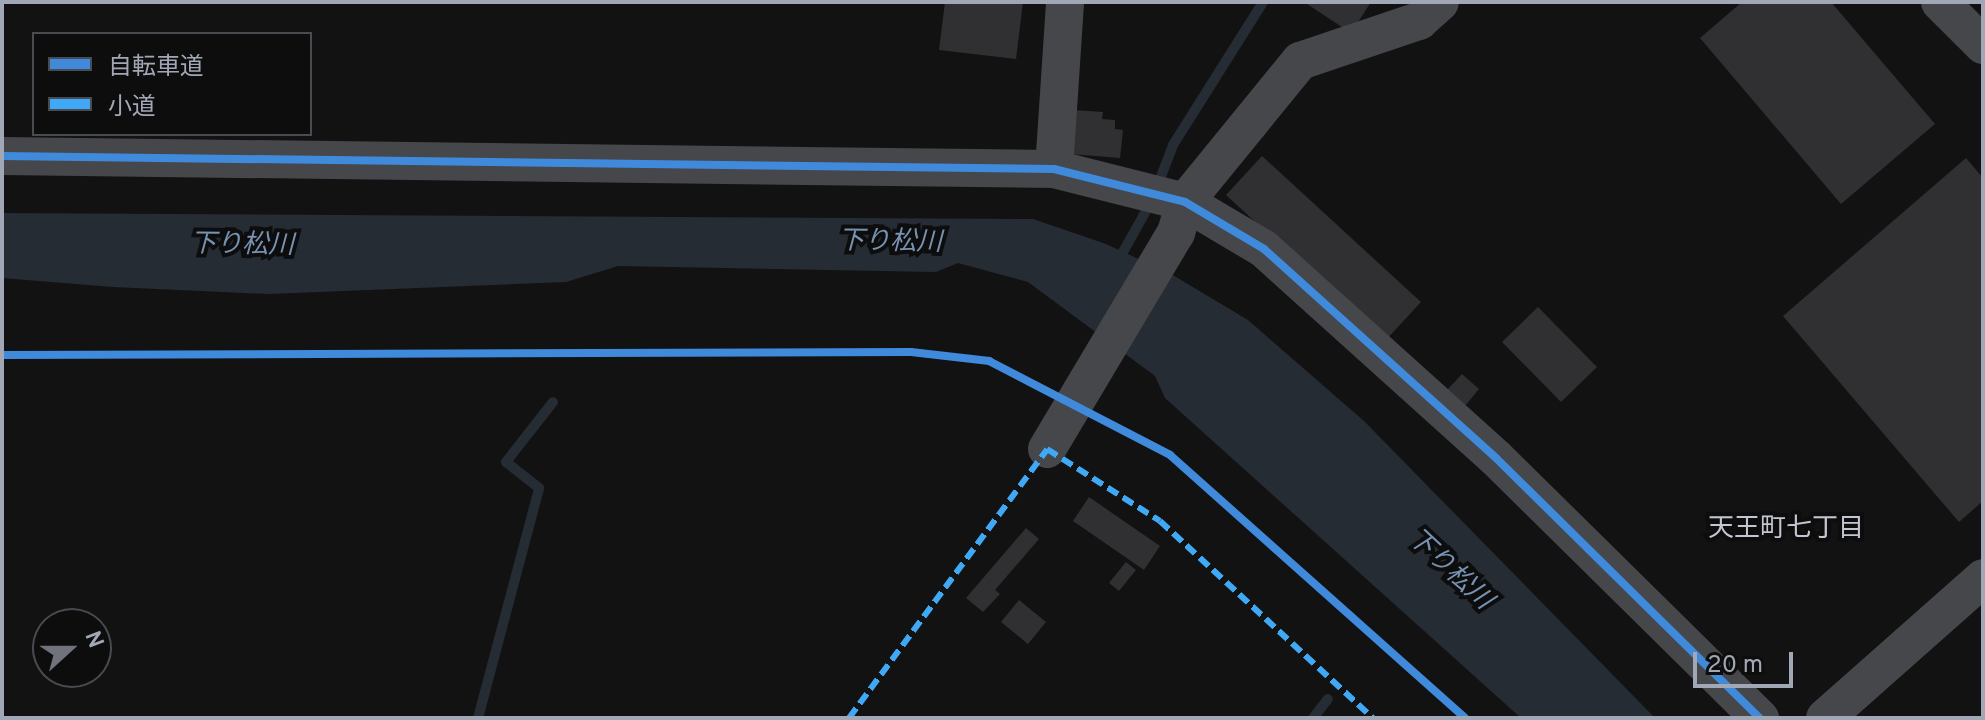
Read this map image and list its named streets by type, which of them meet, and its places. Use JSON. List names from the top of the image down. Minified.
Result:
{"districts":["天王町七丁目"],"water":["下り松川"],"legend":["自転車道","小道"],"scale_bar":"20 m","north":"right"}
